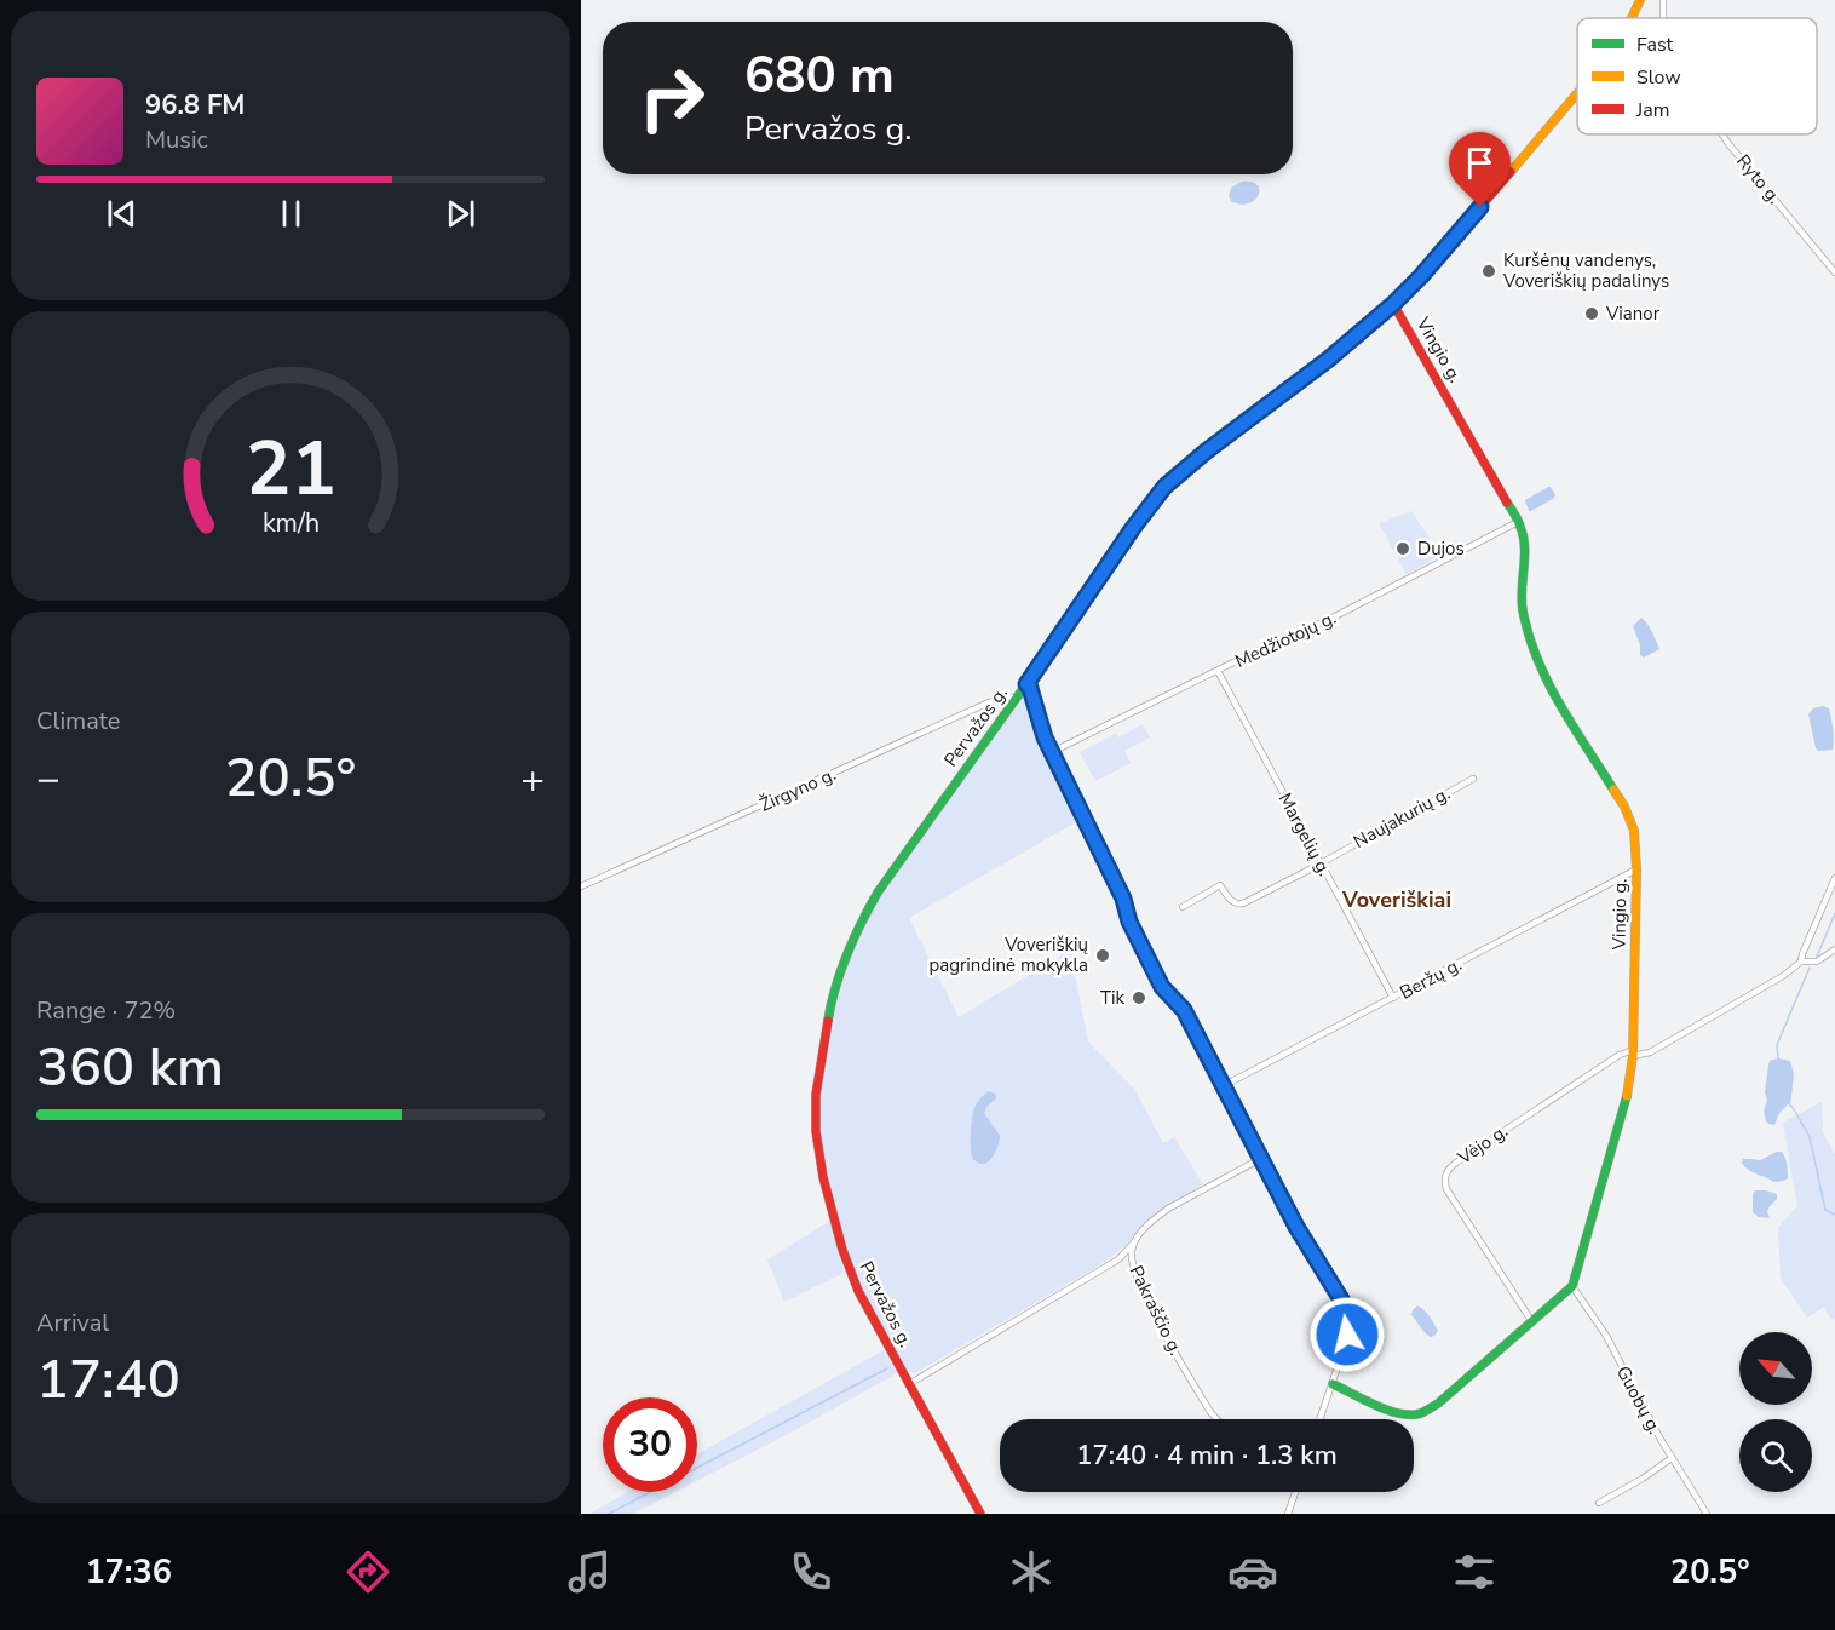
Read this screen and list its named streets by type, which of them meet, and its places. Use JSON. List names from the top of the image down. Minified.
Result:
{"streets":{"main road":["Vingio g.","Pervažos g."],"street":["Ryto g.","Medžiotojų g.","Žirgyno g.","Naujakurių g.","Margelių g.","Beržų g.","Vėjo g.","Pakraščio g.","Guobų g."]},"crossings":[["Vingio g.","Medžiotojų g."],["Vingio g.","Pervažos g."],["Vingio g.","Beržų g."],["Vingio g.","Vėjo g."],["Vingio g.","Guobų g."],["Medžiotojų g.","Margelių g."],["Pervažos g.","Žirgyno g."],["Naujakurių g.","Margelių g."],["Margelių g.","Beržų g."]],"districts":["Voveriškiai"],"places":["Kuršėnų vandenys, Voveriškių padalinys","Vianor","Dujos","Voveriškių pagrindinė mokykla","Tik"],"legend":["Fast","Slow","Jam"],"north":"top left","page":{"turn":["680 m","Pervažos g."],"song":["96.8 FM","Music"],"tile":["Climate",["Range · 72%","360 km"],["Arrival","17:40"]],"heat":["−","20.5°","+"],"limit":"30","trip":"17:40 · 4 min · 1.3 km","tabs":["17:36","20.5°"],"gauge":["21","km/h"]}}
